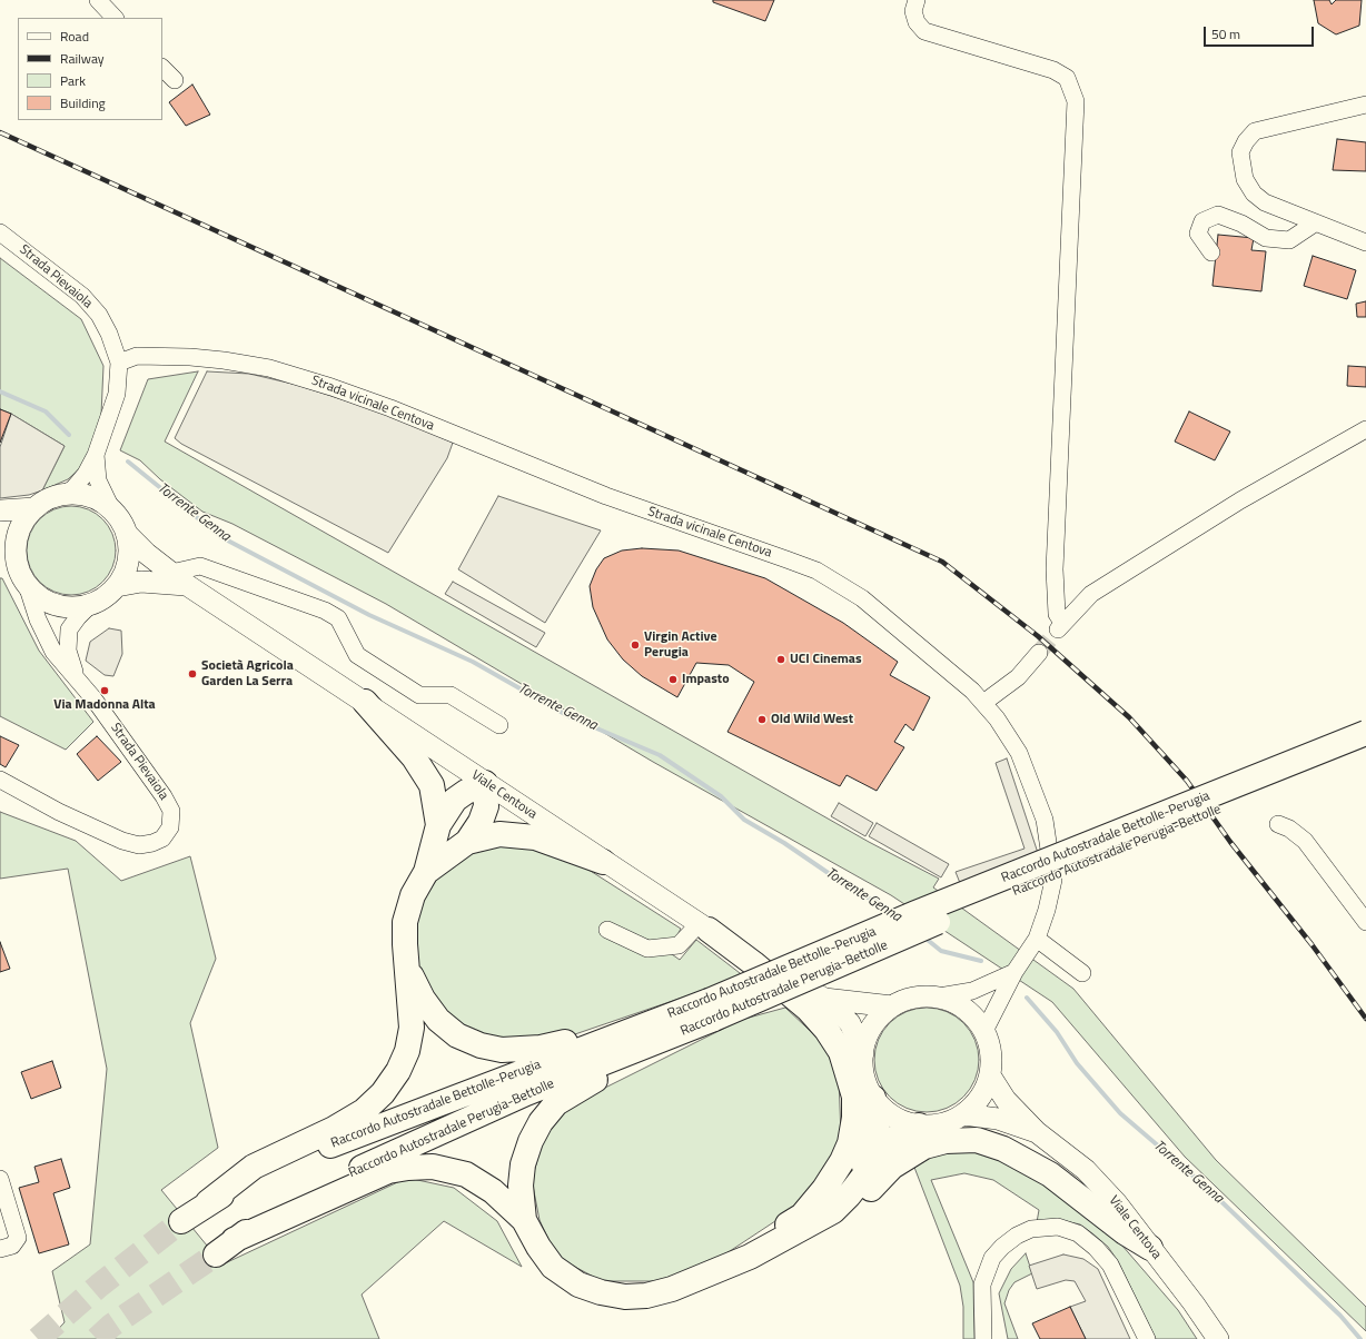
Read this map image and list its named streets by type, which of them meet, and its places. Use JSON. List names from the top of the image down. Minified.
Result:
{"streets":{"highway":["Raccordo Autostradale Bettolle-Perugia","Raccordo Autostradale Perugia-Bettolle"],"main road":["Viale Centova"],"street":["Strada Pievaiola","Strada vicinale Centova"]},"crossings":[["Strada Pievaiola","Strada vicinale Centova"],["Strada Pievaiola","Viale Centova"],["Raccordo Autostradale Bettolle-Perugia","Raccordo Autostradale Perugia-Bettolle"]],"water":["Torrente Genna"],"places":["Virgin Active Perugia","UCI Cinemas","Società Agricola Garden La Serra","Impasto","Via Madonna Alta","Old Wild West"],"legend":["Road","Railway","Park","Building"],"scale_bar":"50 m"}
